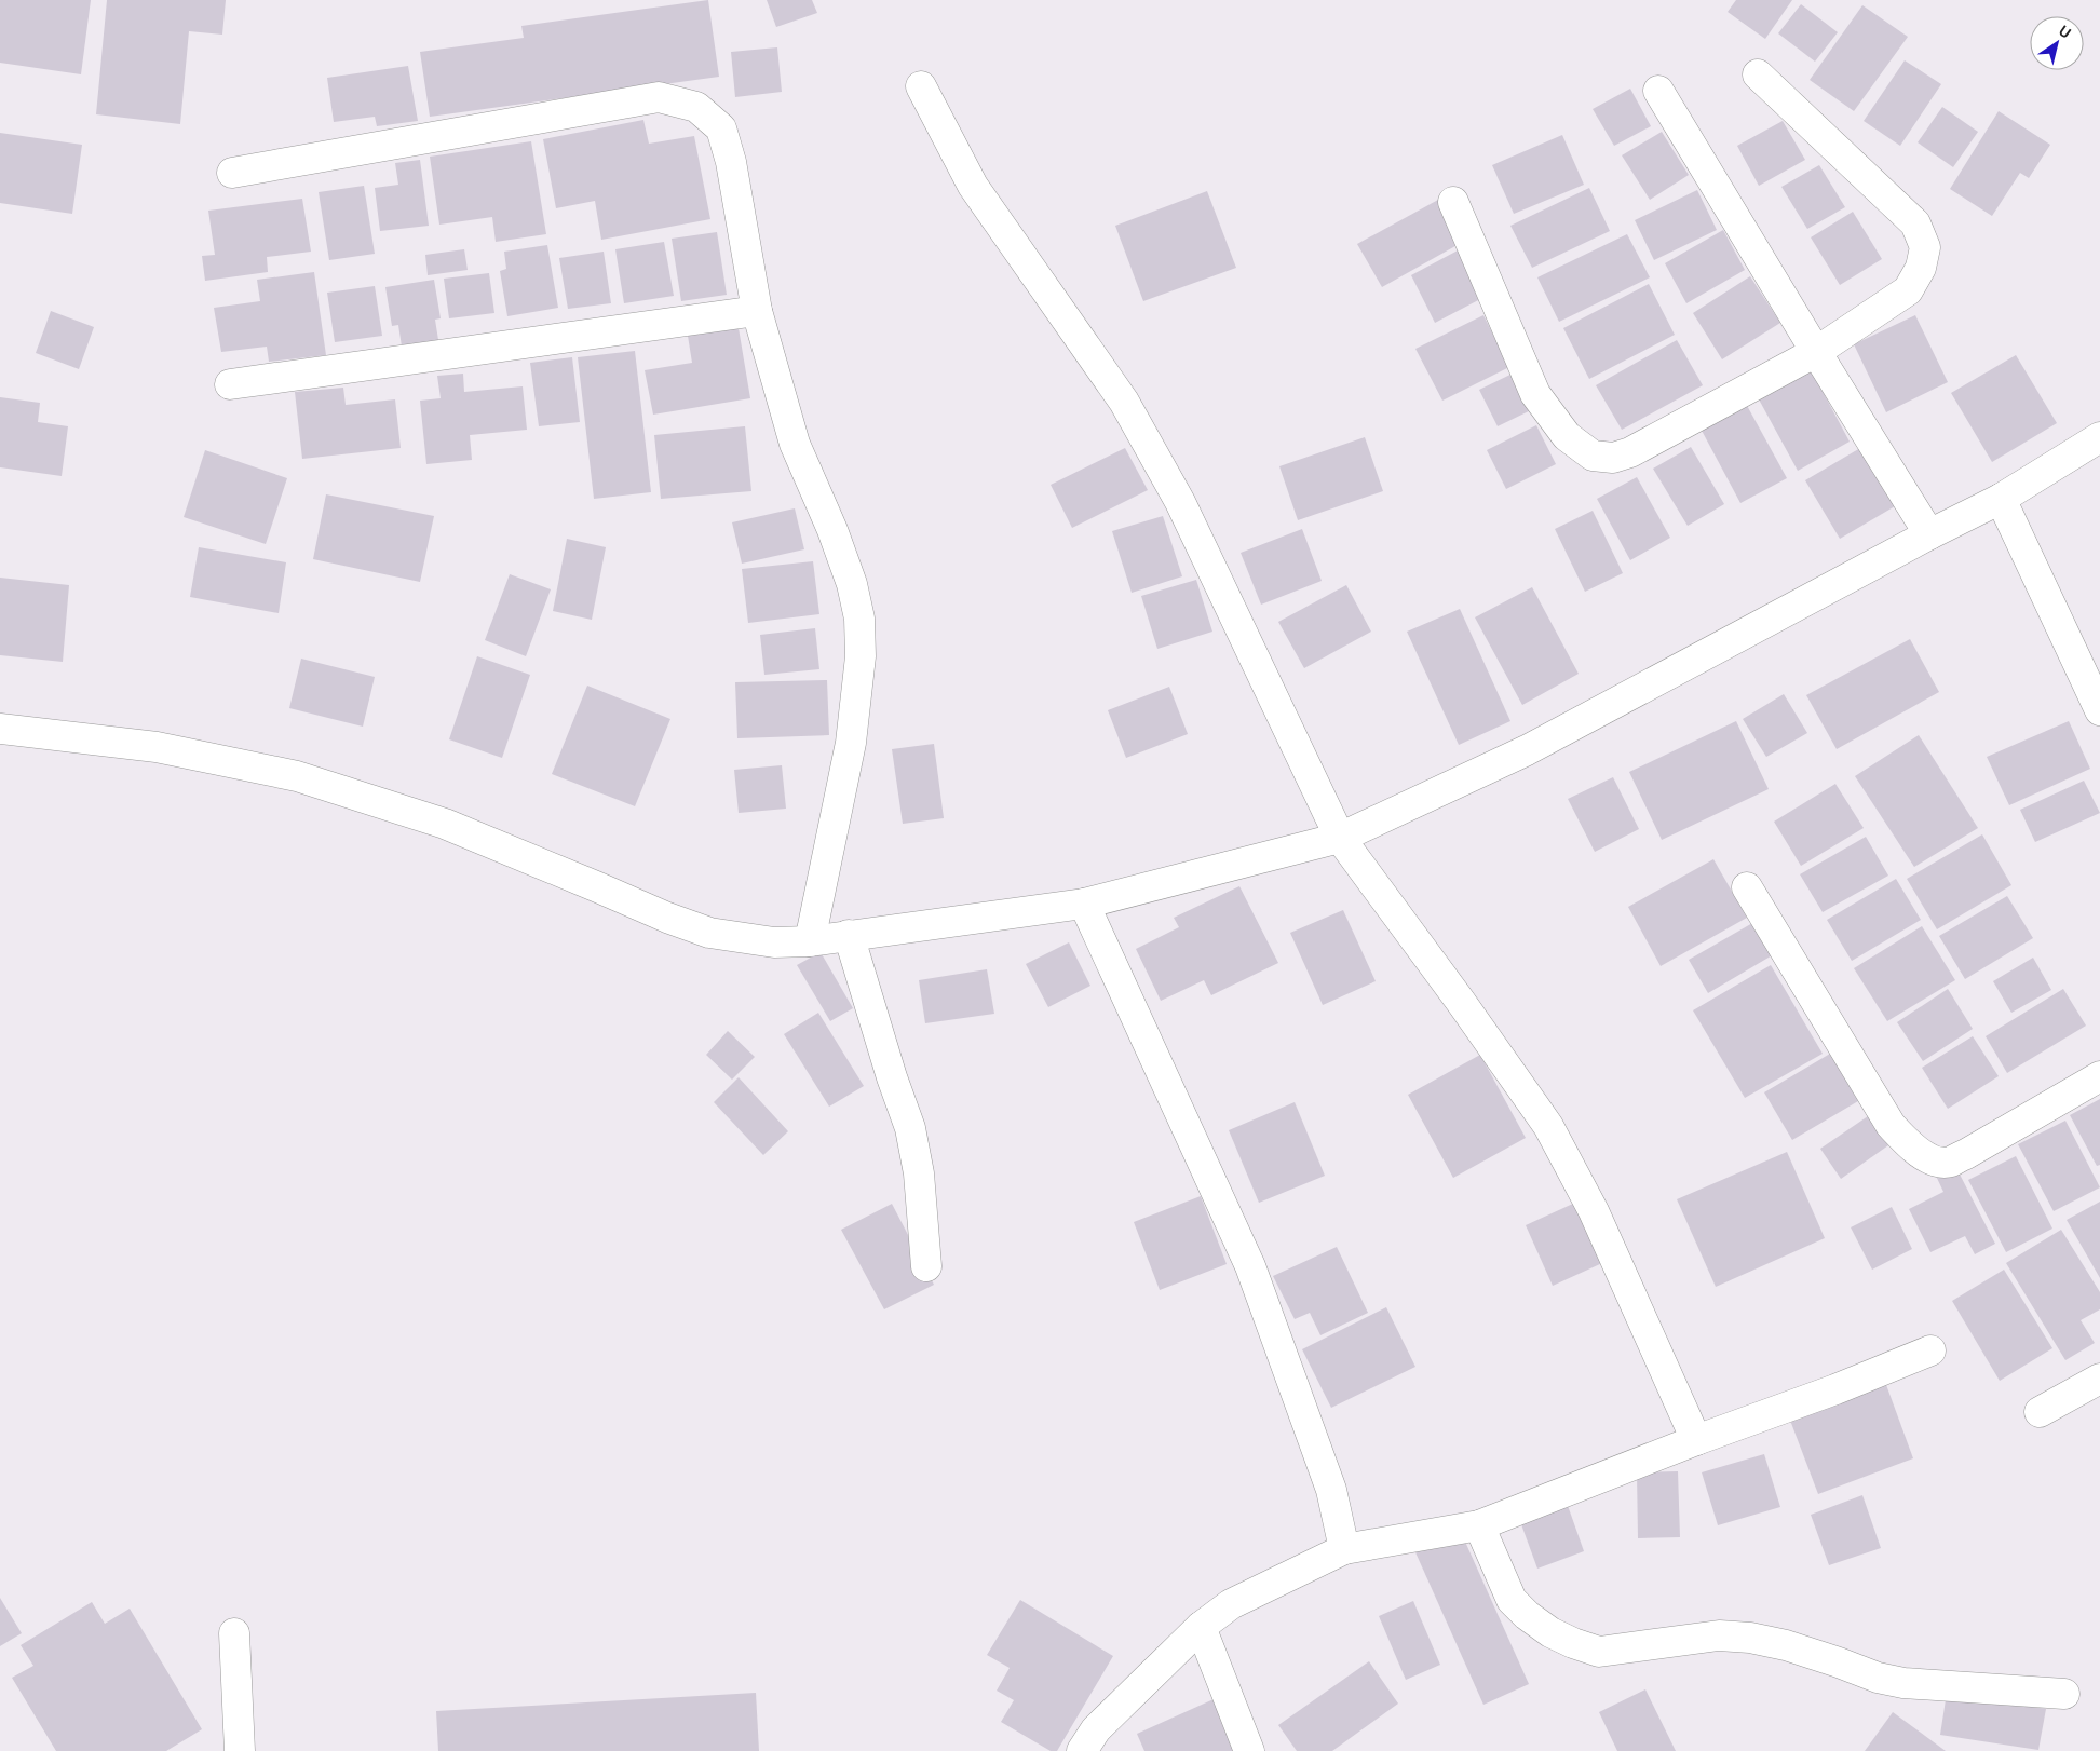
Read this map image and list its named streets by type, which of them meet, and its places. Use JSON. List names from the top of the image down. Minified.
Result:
{"north":"top right"}
